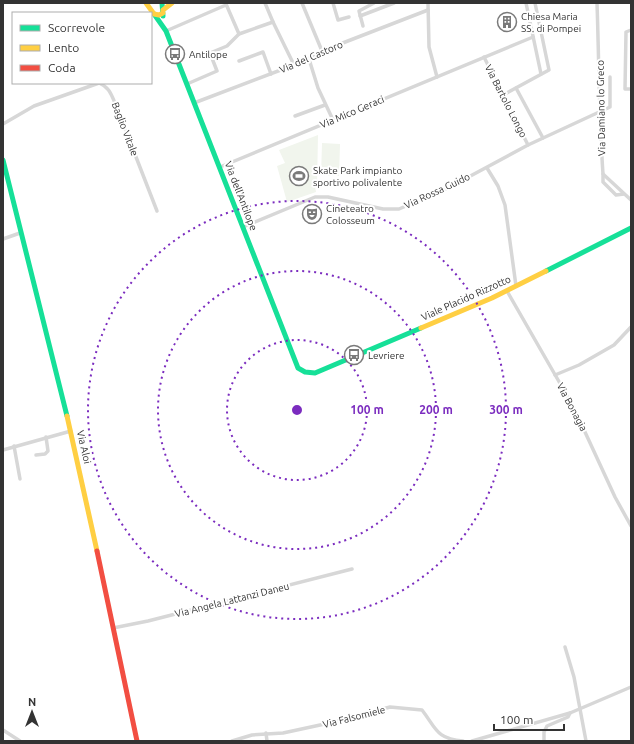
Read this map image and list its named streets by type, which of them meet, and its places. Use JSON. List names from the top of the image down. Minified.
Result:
{"streets":{"street":["Via del Castoro","Via Bartolo Longo","Via Damiano lo Greco","Via Mico Geraci","Baglio Vitale","Via Rossa Guido","Via dell'Antilope","Viale Placido Rizzotto","Via Bonagia","Via Aloi","Via Angela Lattanzi Daneu","Via Falsomiele"]},"crossings":[["Via del Castoro","Via dell'Antilope"],["Via Bartolo Longo","Via Mico Geraci"],["Via Bartolo Longo","Via Rossa Guido"],["Via Damiano lo Greco","Via Rossa Guido"],["Via Mico Geraci","Via dell'Antilope"],["Via Rossa Guido","Via dell'Antilope"],["Via dell'Antilope","Viale Placido Rizzotto"],["Viale Placido Rizzotto","Via Bonagia"],["Via Aloi","Via Angela Lattanzi Daneu"]],"places":{"building":["Chiesa Maria SS. di Pompei"],"bus stop":["Antilope","Levriere"],"sports":["Skate Park impianto sportivo polivalente"],"theatre":["Cineteatro Colosseum"]},"legend":["Scorrevole","Lento","Coda"],"scale_bar":"100 m","north":"top","rings":["100 m","200 m","300 m"]}
